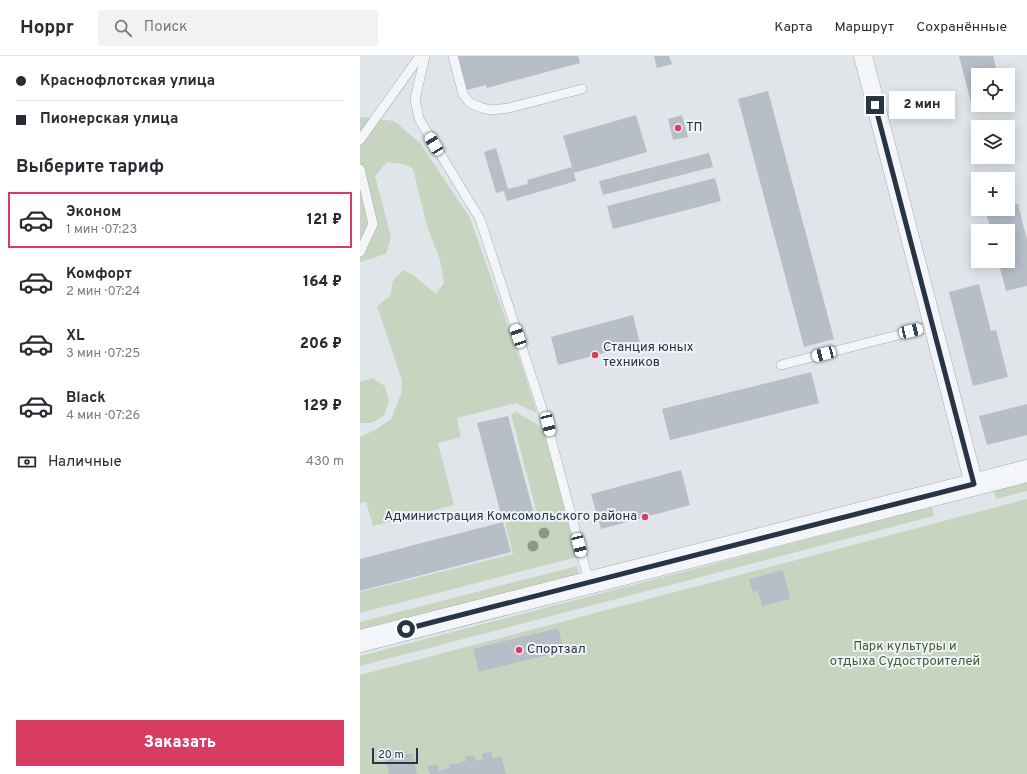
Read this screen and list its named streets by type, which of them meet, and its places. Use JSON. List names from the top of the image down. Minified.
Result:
{"parks":["Парк культуры и отдыха Судостроителей"],"places":["ТП","Станция юных техников","Администрация Комсомольского района","Спортзал"],"scale_bar":"20 m","page":{"header":"Hoppr","search":"Поиск","nav":["Карта","Маршрут","Сохранённые"],"banner":["Краснофлотская улица","Пионерская улица"],"map_buttons":["+","−"],"bubble":"2 мин","heading":"Выберите тариф","list":[{"name":"Эконом","note":"1 мин · 07:23","value":"121 ₽"},{"name":"Комфорт","note":"2 мин · 07:24","value":"164 ₽"},{"name":"XL","note":"3 мин · 07:25","value":"206 ₽"},{"name":"Black","note":"4 мин · 07:26","value":"129 ₽"}],"pay":["Наличные","430 m"],"buttons":"Заказать","scale":"20 m"}}
